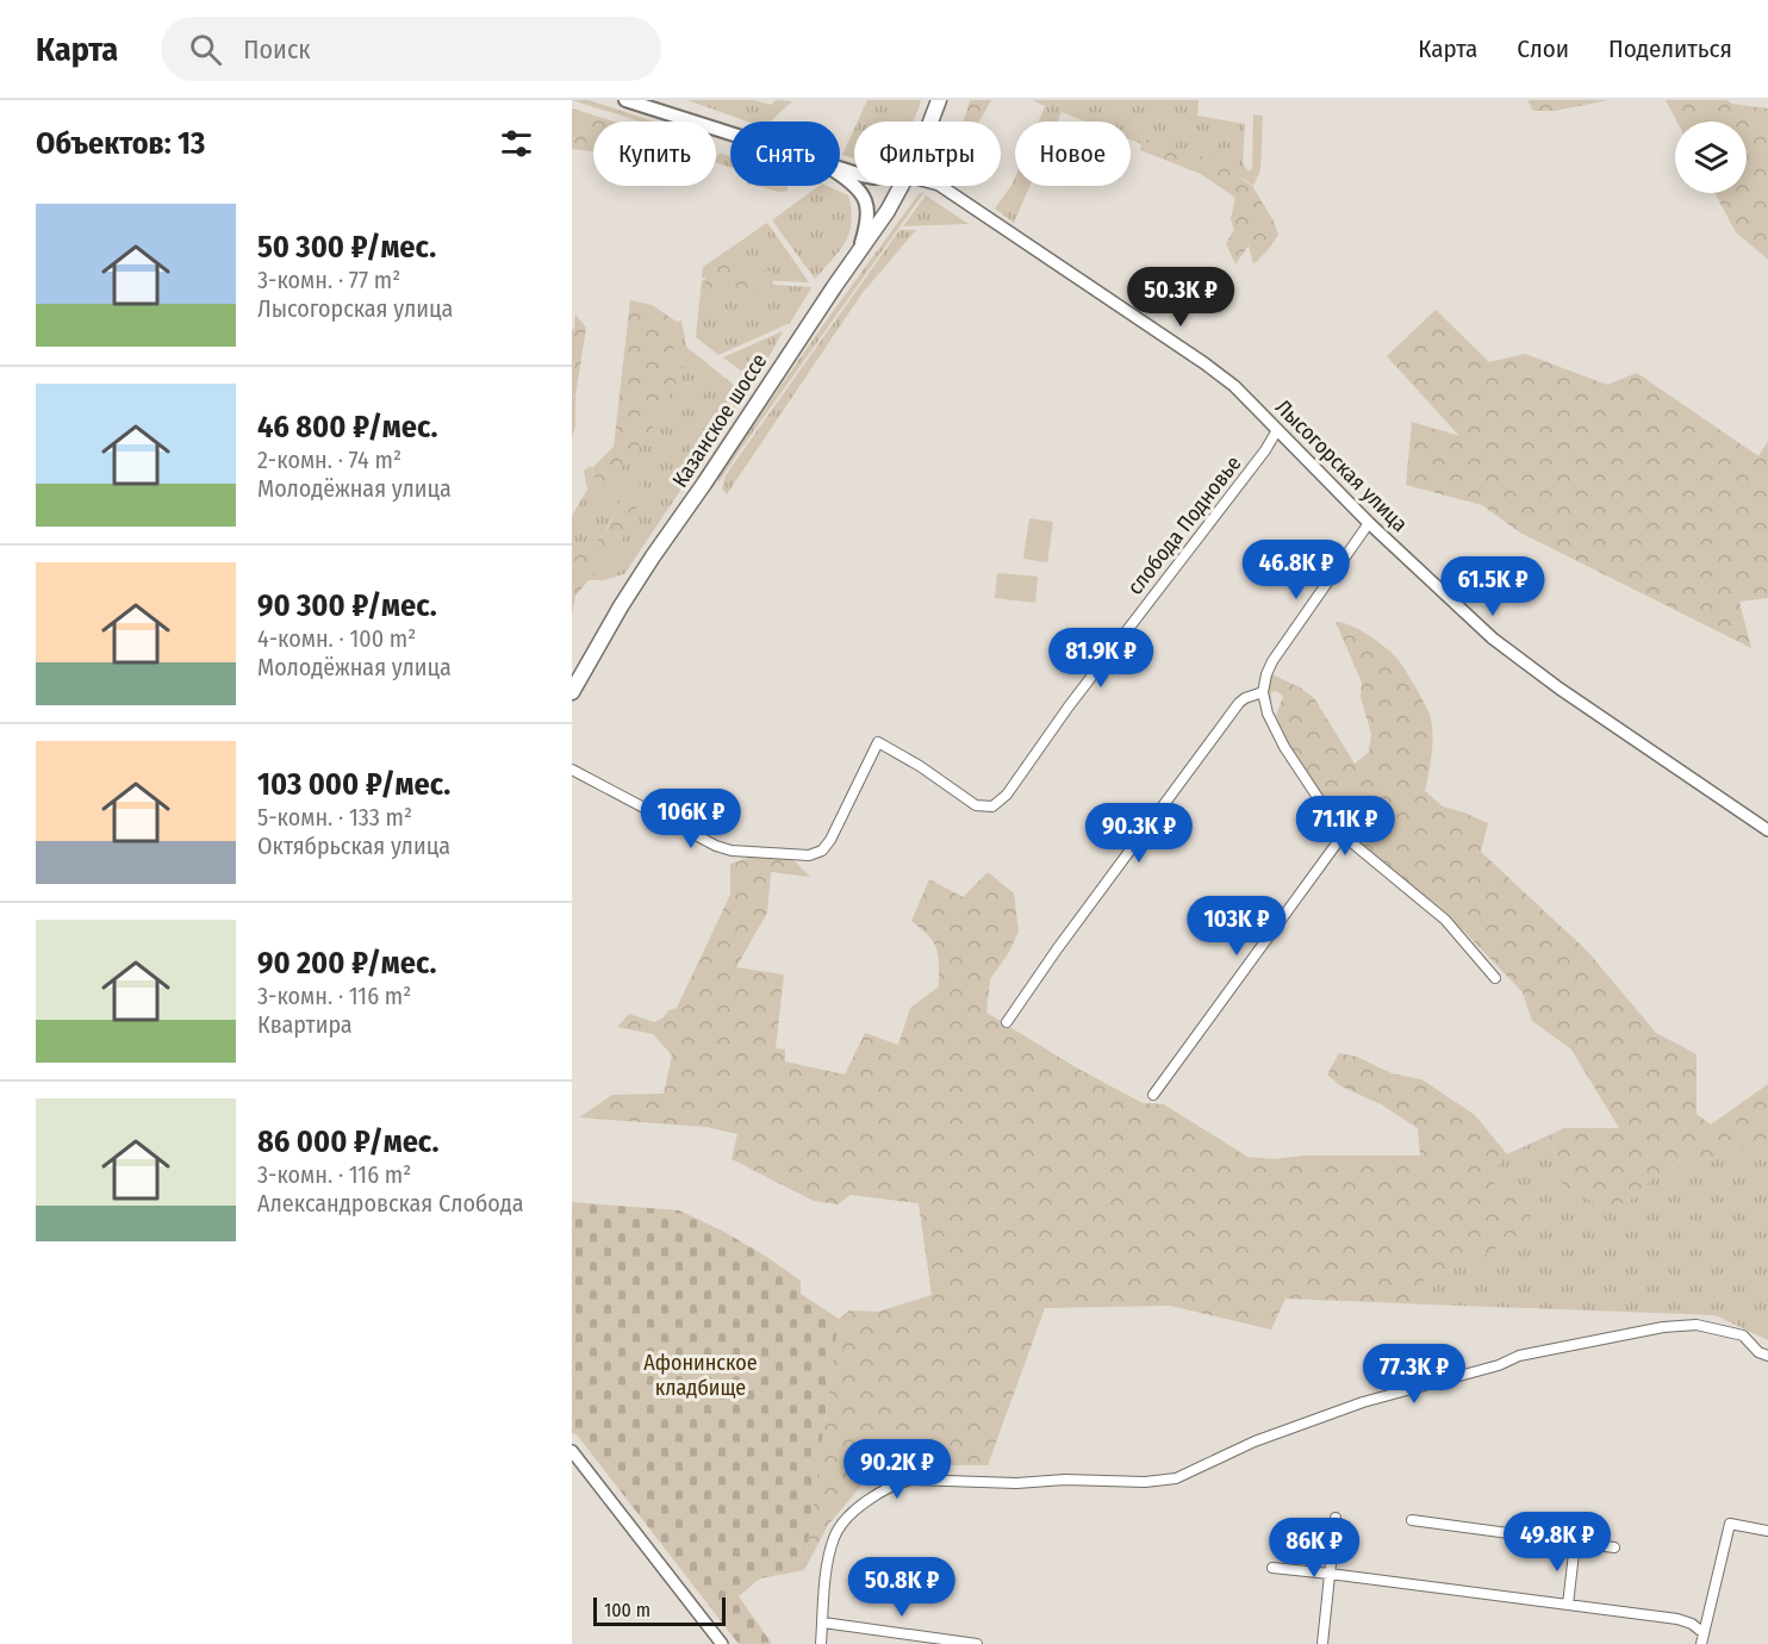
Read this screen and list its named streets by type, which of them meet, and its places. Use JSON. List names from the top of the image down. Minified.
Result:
{"streets":{"main road":["Казанское шоссе"],"street":["Лысогорская улица","слобода Подновье"]},"crossings":[["Лысогорская улица","слобода Подновье"]],"parks":["Афонинское кладбище"],"scale_bar":"100 m","page":{"header":"Карта","search":"Поиск","nav":["Карта","Слои","Поделиться"],"heading":"Объектов: 13","chip":["Купить","Снять","Фильтры","Новое"],"list":[{"name":"50 300 ₽/мес.","note":"3-комн. · 77 m² · Лысогорская улица"},{"name":"46 800 ₽/мес.","note":"2-комн. · 74 m² · Молодёжная улица"},{"name":"90 300 ₽/мес.","note":"4-комн. · 100 m² · Молодёжная улица"},{"name":"103 000 ₽/мес.","note":"5-комн. · 133 m² · Октябрьская улица"},{"name":"90 200 ₽/мес.","note":"3-комн. · 116 m² · Квартира"},{"name":"86 000 ₽/мес.","note":"3-комн. · 116 m² · Александровская Слобода"}],"price":["50.3K ₽","46.8K ₽","61.5K ₽","81.9K ₽","106K ₽","71.1K ₽","90.3K ₽","103K ₽","77.3K ₽","90.2K ₽","49.8K ₽","86K ₽","50.8K ₽"],"scale":"100 m"}}
